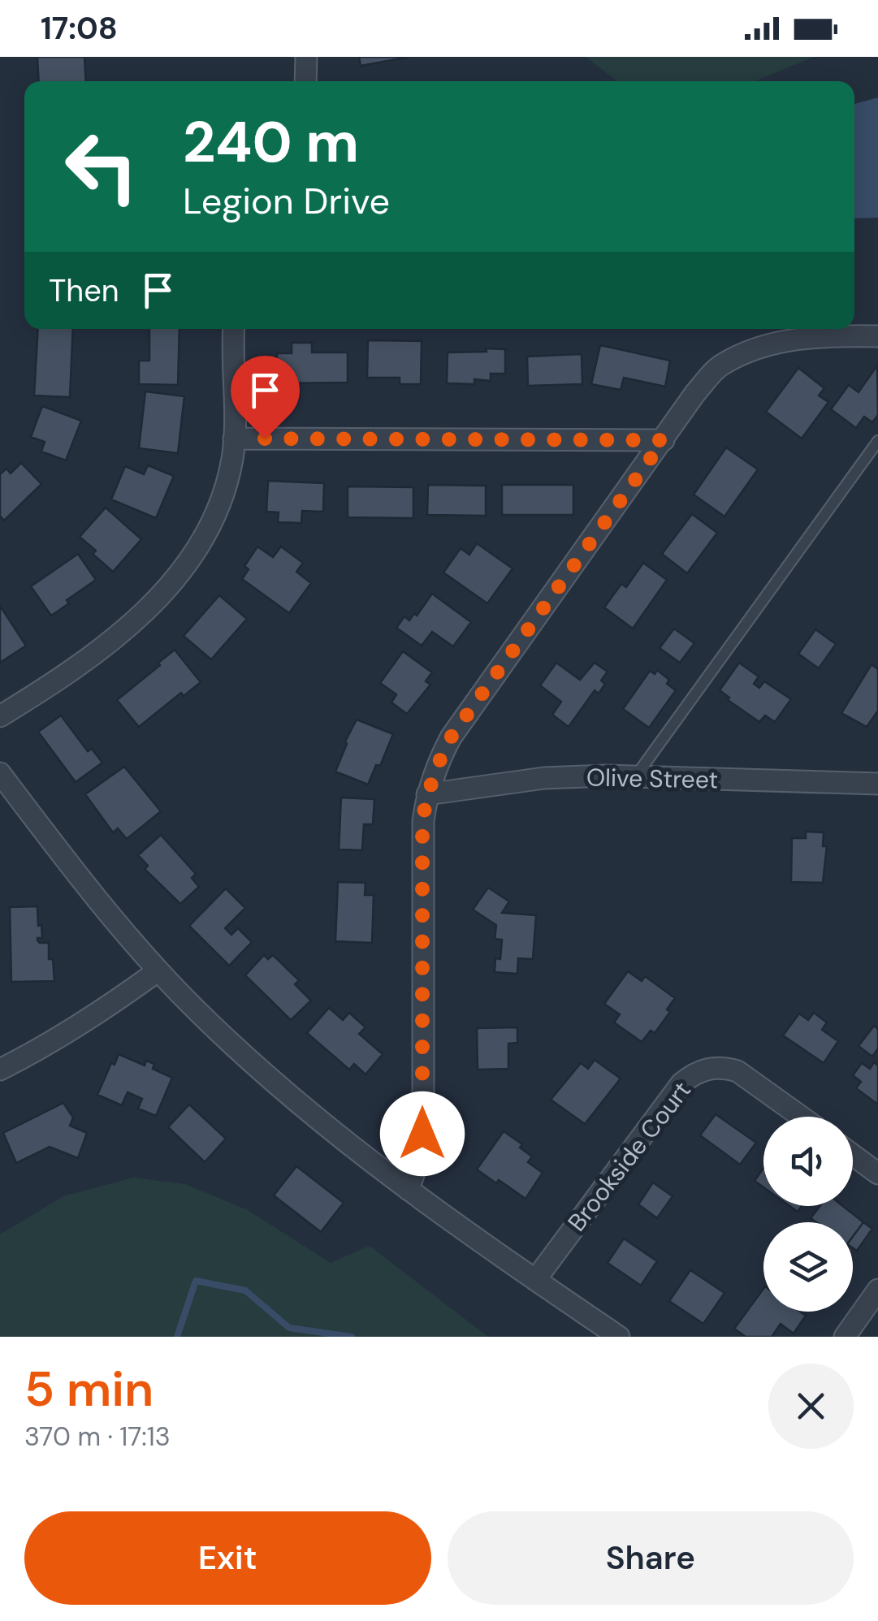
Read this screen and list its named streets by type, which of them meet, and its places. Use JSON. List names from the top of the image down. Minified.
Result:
{"streets":{"street":["Olive Street","Brookside Court"]},"page":{"status":"17:08","turn":["240 m","Legion Drive"],"then":"Then","heading":["5 min","370 m · 17:13"],"buttons":["Exit","Share"]}}
